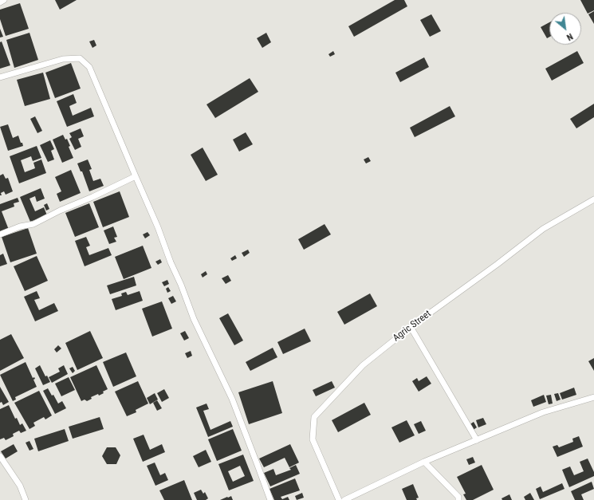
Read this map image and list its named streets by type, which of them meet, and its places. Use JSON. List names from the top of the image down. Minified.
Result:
{"streets":{"street":["Agric Street"]},"north":"bottom right"}
